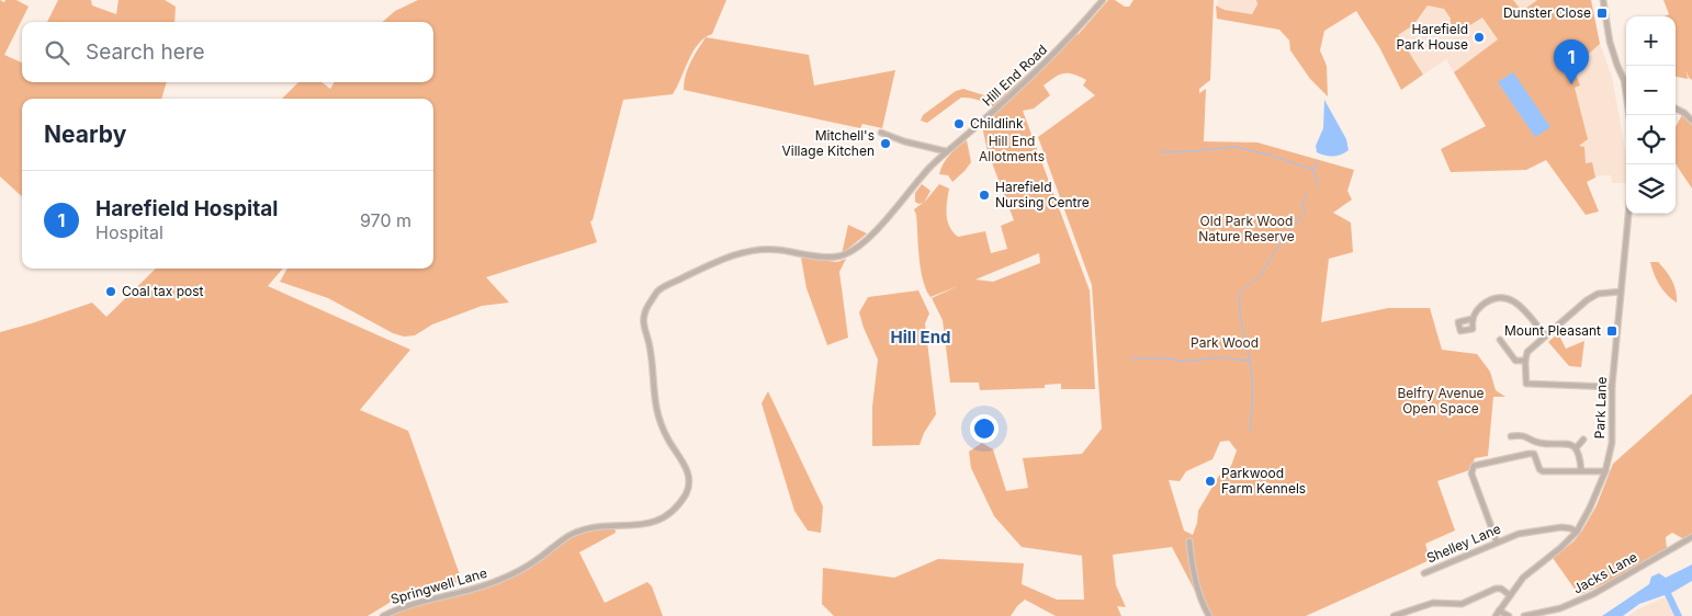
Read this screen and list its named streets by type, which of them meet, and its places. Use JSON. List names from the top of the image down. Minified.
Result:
{"streets":{"street":["Hill End Road","Park Lane","Shelley Lane","Jacks Lane","Springwell Lane"]},"crossings":[["Hill End Road","Springwell Lane"],["Park Lane","Shelley Lane"]],"districts":["Hill End"],"parks":["Hill End Allotments","Old Park Wood Nature Reserve","Park Wood","Belfry Avenue Open Space"],"places":{"transit":["Dunster Close","Mount Pleasant"],"other":["Harefield Park House","Childlink","Mitchell's Village Kitchen","Harefield Nursing Centre","Coal tax post","Parkwood Farm Kennels"]},"page":{"map_buttons":["+","−"],"search":"Search here","pins":"1","heading":"Nearby","list":[{"mark":"1","name":"Harefield Hospital","note":"Hospital","value":"970 m"}]}}
